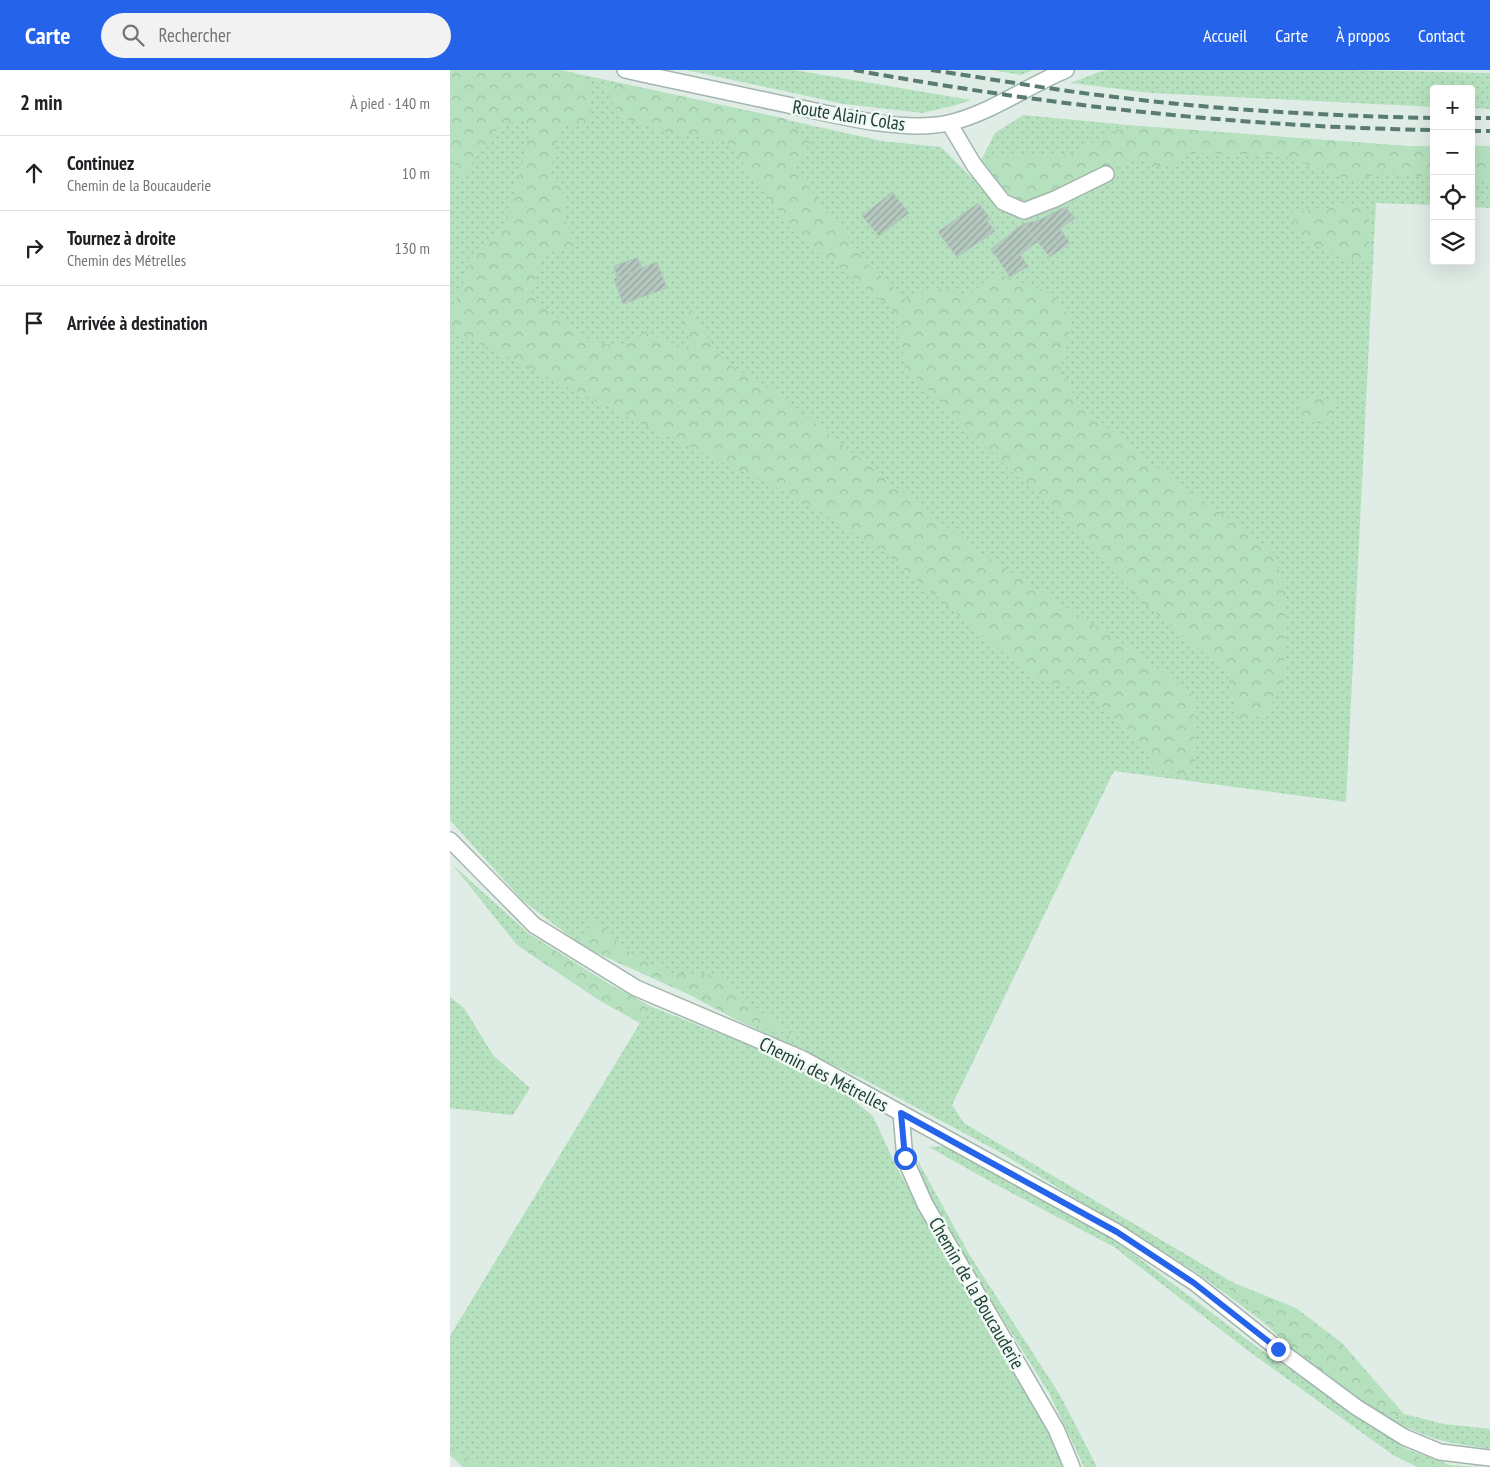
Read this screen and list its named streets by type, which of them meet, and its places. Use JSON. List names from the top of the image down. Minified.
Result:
{"streets":{"street":["Route Alain Colas","Chemin des Métrelles","Chemin de la Boucauderie"]},"crossings":[["Chemin des Métrelles","Chemin de la Boucauderie"]],"page":{"header":"Carte","search":"Rechercher","nav":["Accueil","Carte","À propos","Contact"],"heading":["2 min","À pied · 140 m"],"map_buttons":["+","−"],"list":[["Continuez","Chemin de la Boucauderie","10 m"],["Tournez à droite","Chemin des Métrelles","130 m"],"Arrivée à destination"]}}
